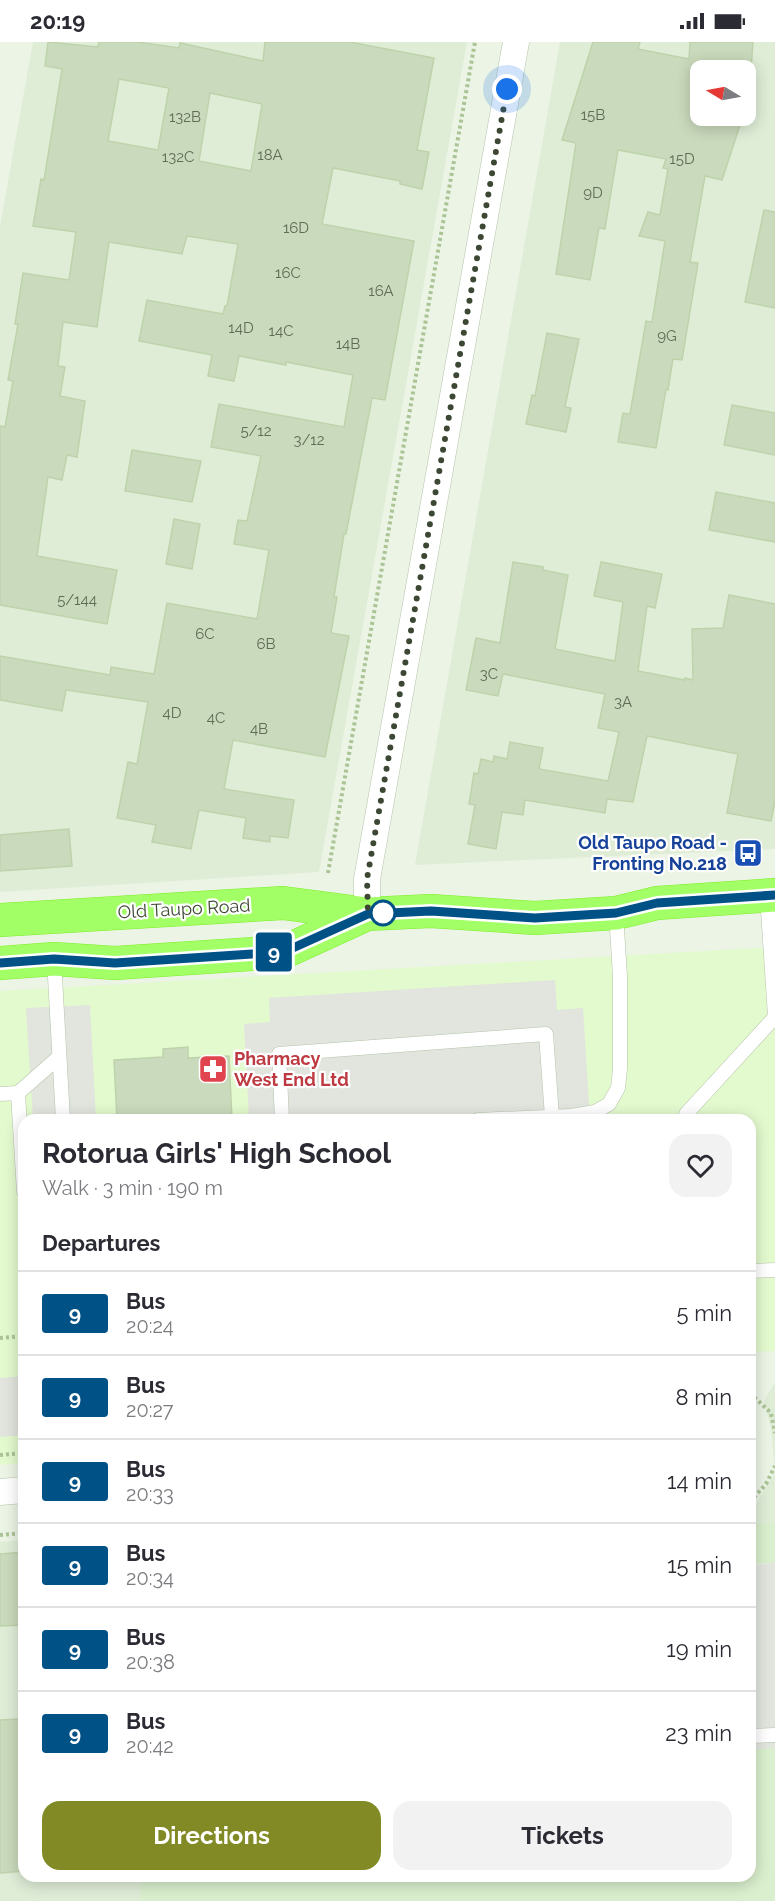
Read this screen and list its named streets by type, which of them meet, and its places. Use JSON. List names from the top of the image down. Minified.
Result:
{"streets":{"highway":["Old Taupo Road"]},"places":{"bus stop":["Old Taupo Road - Fronting No.218"],"pharmacy":["Pharmacy West End Ltd"]},"lines":["bus line 9"],"house_numbers":["15B","132B","18A","132C","15D","9D","16D","16C","16A","14D","14C","9G","14B","5/12","3/12","5/144","6C","6B","3C","3A","4D","4C","4B"],"north":"left","page":{"status":"20:19","on_map":"9","heading":[["Rotorua Girls' High School","Walk · 3 min · 190 m"],"Departures"],"list":[{"mark":"9","name":"Bus","note":"20:24","value":"5 min"},{"mark":"9","name":"Bus","note":"20:27","value":"8 min"},{"mark":"9","name":"Bus","note":"20:33","value":"14 min"},{"mark":"9","name":"Bus","note":"20:34","value":"15 min"},{"mark":"9","name":"Bus","note":"20:38","value":"19 min"},{"mark":"9","name":"Bus","note":"20:42","value":"23 min"}],"buttons":["Directions","Tickets"]}}
